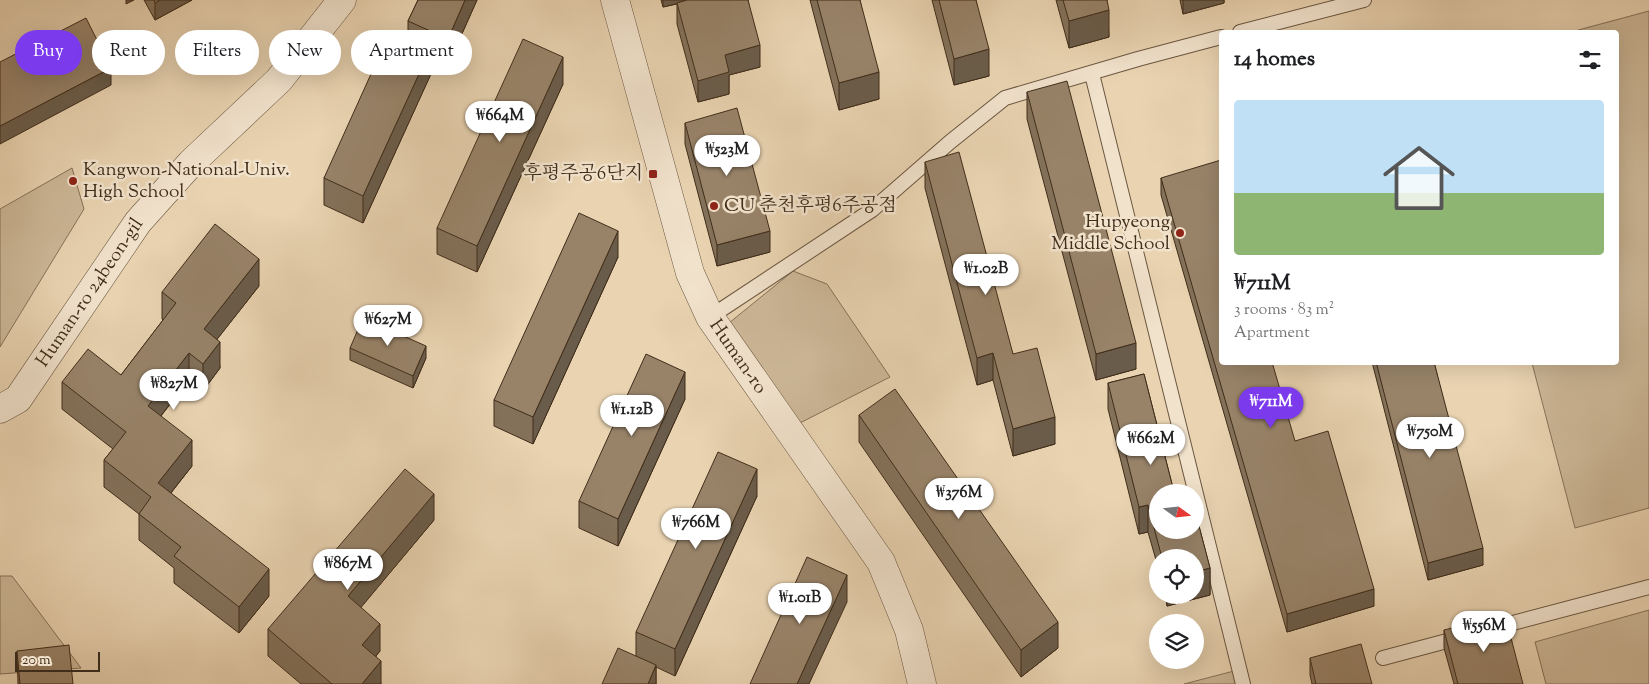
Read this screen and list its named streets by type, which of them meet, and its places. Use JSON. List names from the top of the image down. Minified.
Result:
{"streets":{"street":["Human-ro 24beon-gil","Human-ro"]},"places":{"transit":["후평주공6단지"],"other":["Kangwon-National-Univ. High School","CU 춘천후평6주공점","Hupyeong Middle School"]},"scale_bar":"20 m","north":"right","page":{"chip":["Buy","Rent","Filters","New","Apartment"],"heading":"14 homes","list":[{"name":"₩711M","note":"3 rooms · 83 m² · Apartment"}],"price":["₩664M","₩523M","₩1.02B","₩627M","₩827M","₩711M","₩1.12B","₩750M","₩662M","₩376M","₩766M","₩867M","₩1.01B","₩556M"],"scale":"20 m"}}
